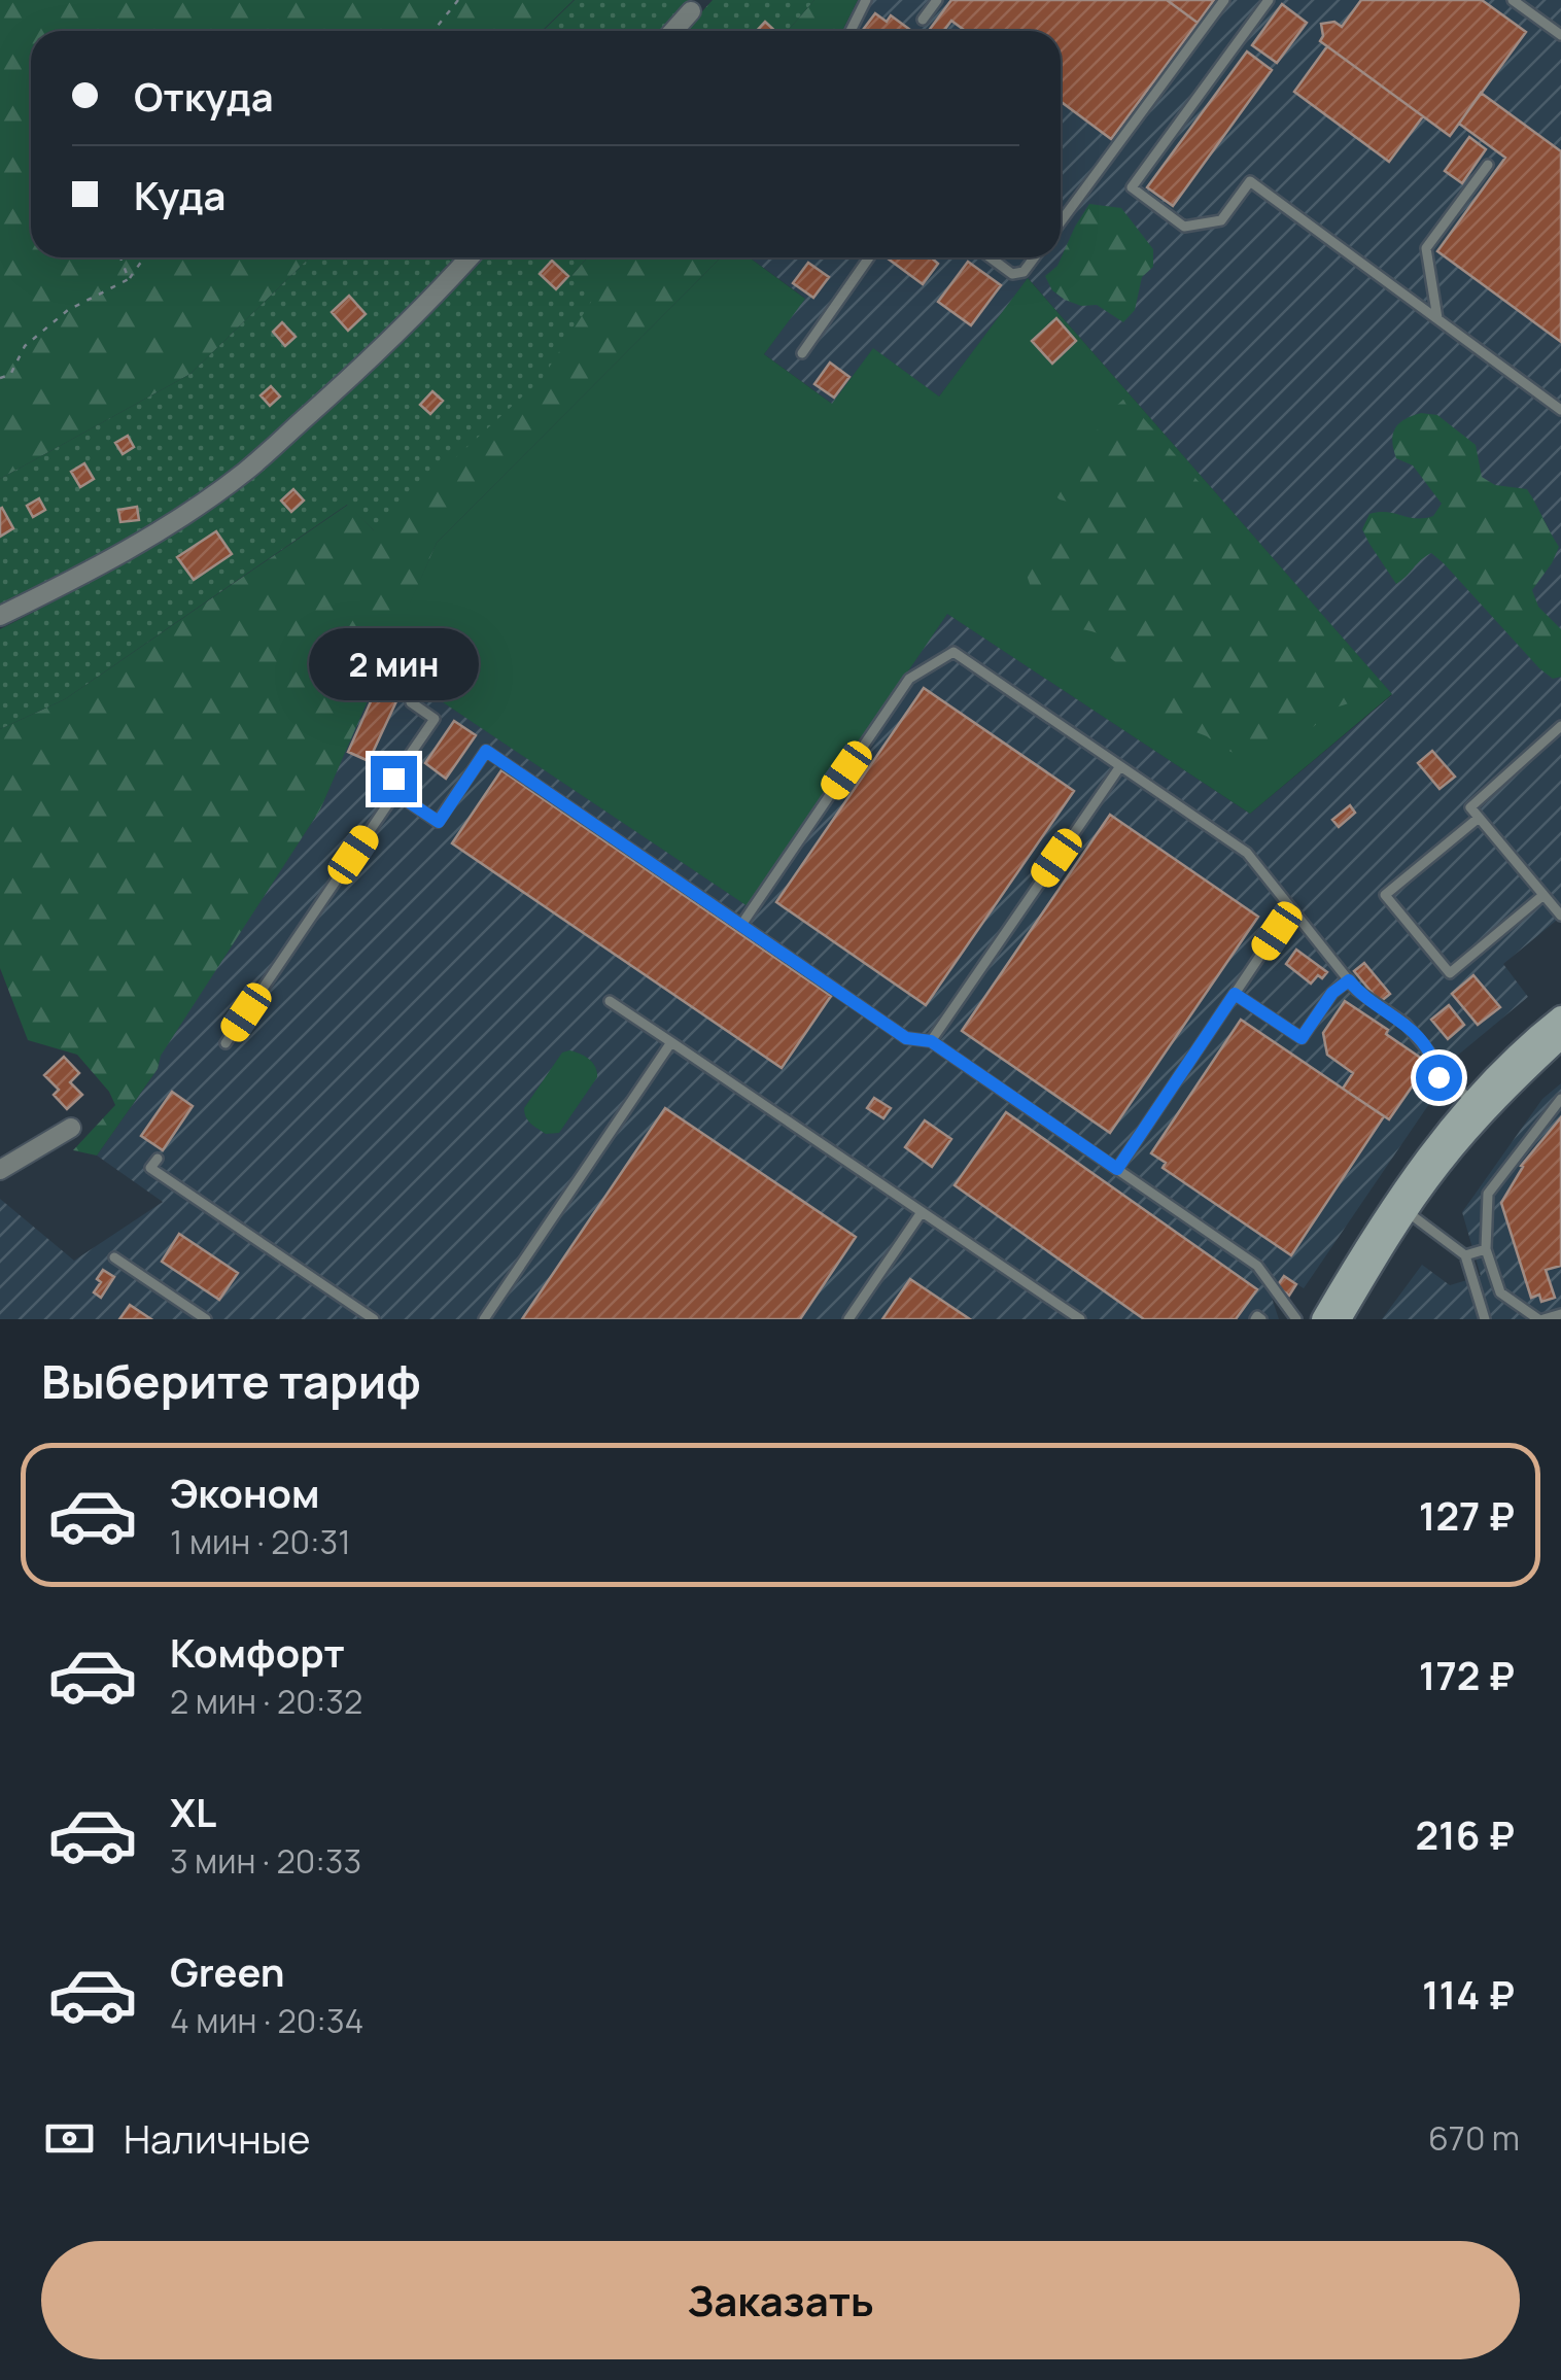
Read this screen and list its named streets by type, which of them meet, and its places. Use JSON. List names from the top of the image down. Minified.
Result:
{"page":{"banner":["Откуда","Куда"],"bubble":"2 мин","heading":"Выберите тариф","list":[{"name":"Эконом","note":"1 мин · 20:31","value":"127 ₽"},{"name":"Комфорт","note":"2 мин · 20:32","value":"172 ₽"},{"name":"XL","note":"3 мин · 20:33","value":"216 ₽"},{"name":"Green","note":"4 мин · 20:34","value":"114 ₽"}],"pay":["Наличные","670 m"],"buttons":"Заказать"}}
